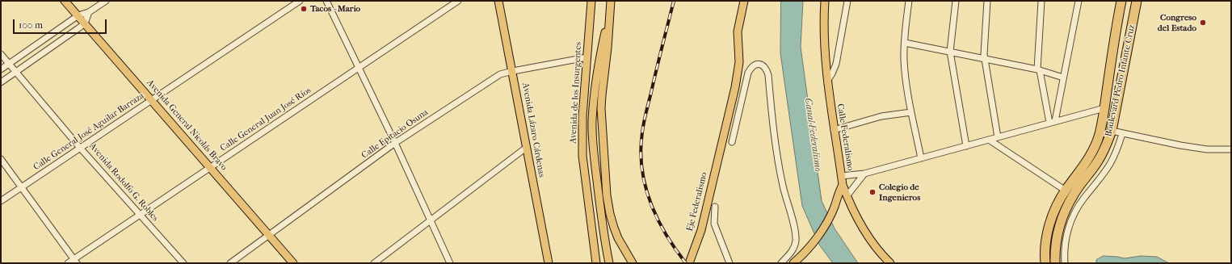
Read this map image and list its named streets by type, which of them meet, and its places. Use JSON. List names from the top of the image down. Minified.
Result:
{"streets":{"highway":["Boulevard Pedro Infante Cruz"],"main road":["Avenida de los Insurgentes","Avenida General Nicolás Bravo","Avenida Lázaro Cárdenas","Calle Federalismo","Eje Federalismo"],"street":["Calle General Juan José Ríos","Calle General José Aguilar Barraza","Calle Epitacio Osuna","Avenida Rodolfo G. Robles"]},"crossings":[["Avenida de los Insurgentes","Calle Epitacio Osuna"],["Calle General Juan José Ríos","Avenida General Nicolás Bravo"],["Calle General Juan José Ríos","Avenida Rodolfo G. Robles"],["Avenida General Nicolás Bravo","Calle General José Aguilar Barraza"],["Avenida General Nicolás Bravo","Calle Epitacio Osuna"],["Avenida Lázaro Cárdenas","Calle Epitacio Osuna"],["Calle General José Aguilar Barraza","Avenida Rodolfo G. Robles"]],"water":["Canal Federalismo"],"places":["Tacos - Mario","Congreso del Estado","Colegio de Ingenieros"],"scale_bar":"100 m"}
